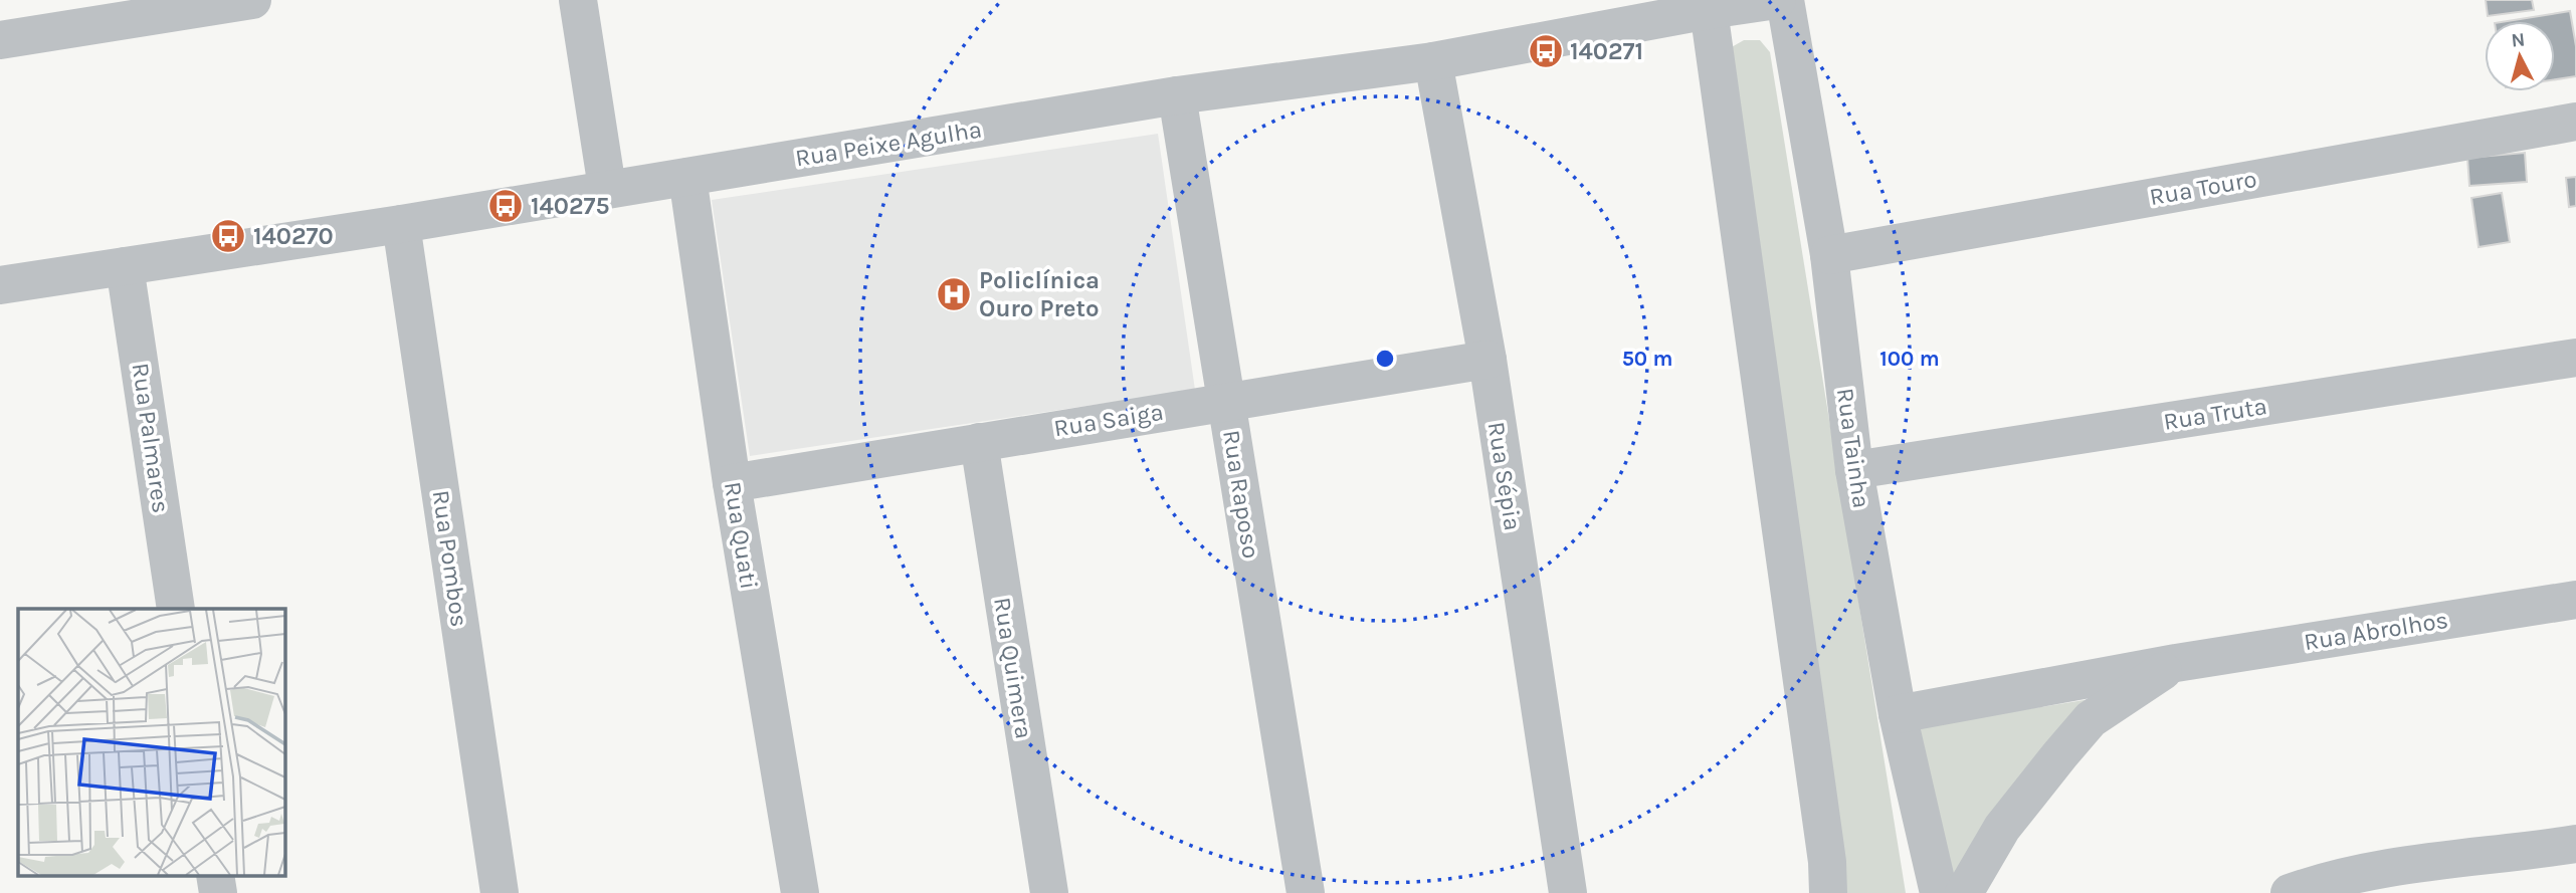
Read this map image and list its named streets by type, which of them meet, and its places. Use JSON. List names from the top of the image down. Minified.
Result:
{"streets":{"street":["Rua Peixe Agulha","Rua Touro","Rua Truta","Rua Saiga","Rua Palmares","Rua Tainha","Rua Sépia","Rua Raposo","Rua Quati","Rua Pombos","Rua Abrolhos","Rua Quimera"]},"crossings":[["Rua Peixe Agulha","Rua Palmares"],["Rua Peixe Agulha","Rua Sépia"],["Rua Peixe Agulha","Rua Raposo"],["Rua Peixe Agulha","Rua Quati"],["Rua Peixe Agulha","Rua Pombos"],["Rua Touro","Rua Tainha"],["Rua Truta","Rua Tainha"],["Rua Saiga","Rua Sépia"],["Rua Saiga","Rua Raposo"],["Rua Saiga","Rua Quati"],["Rua Saiga","Rua Quimera"],["Rua Tainha","Rua Abrolhos"]],"places":{"bus stop":["140271","140275","140270"],"hospital":["Policlínica Ouro Preto"]},"north":"top","rings":["50 m","100 m"]}
